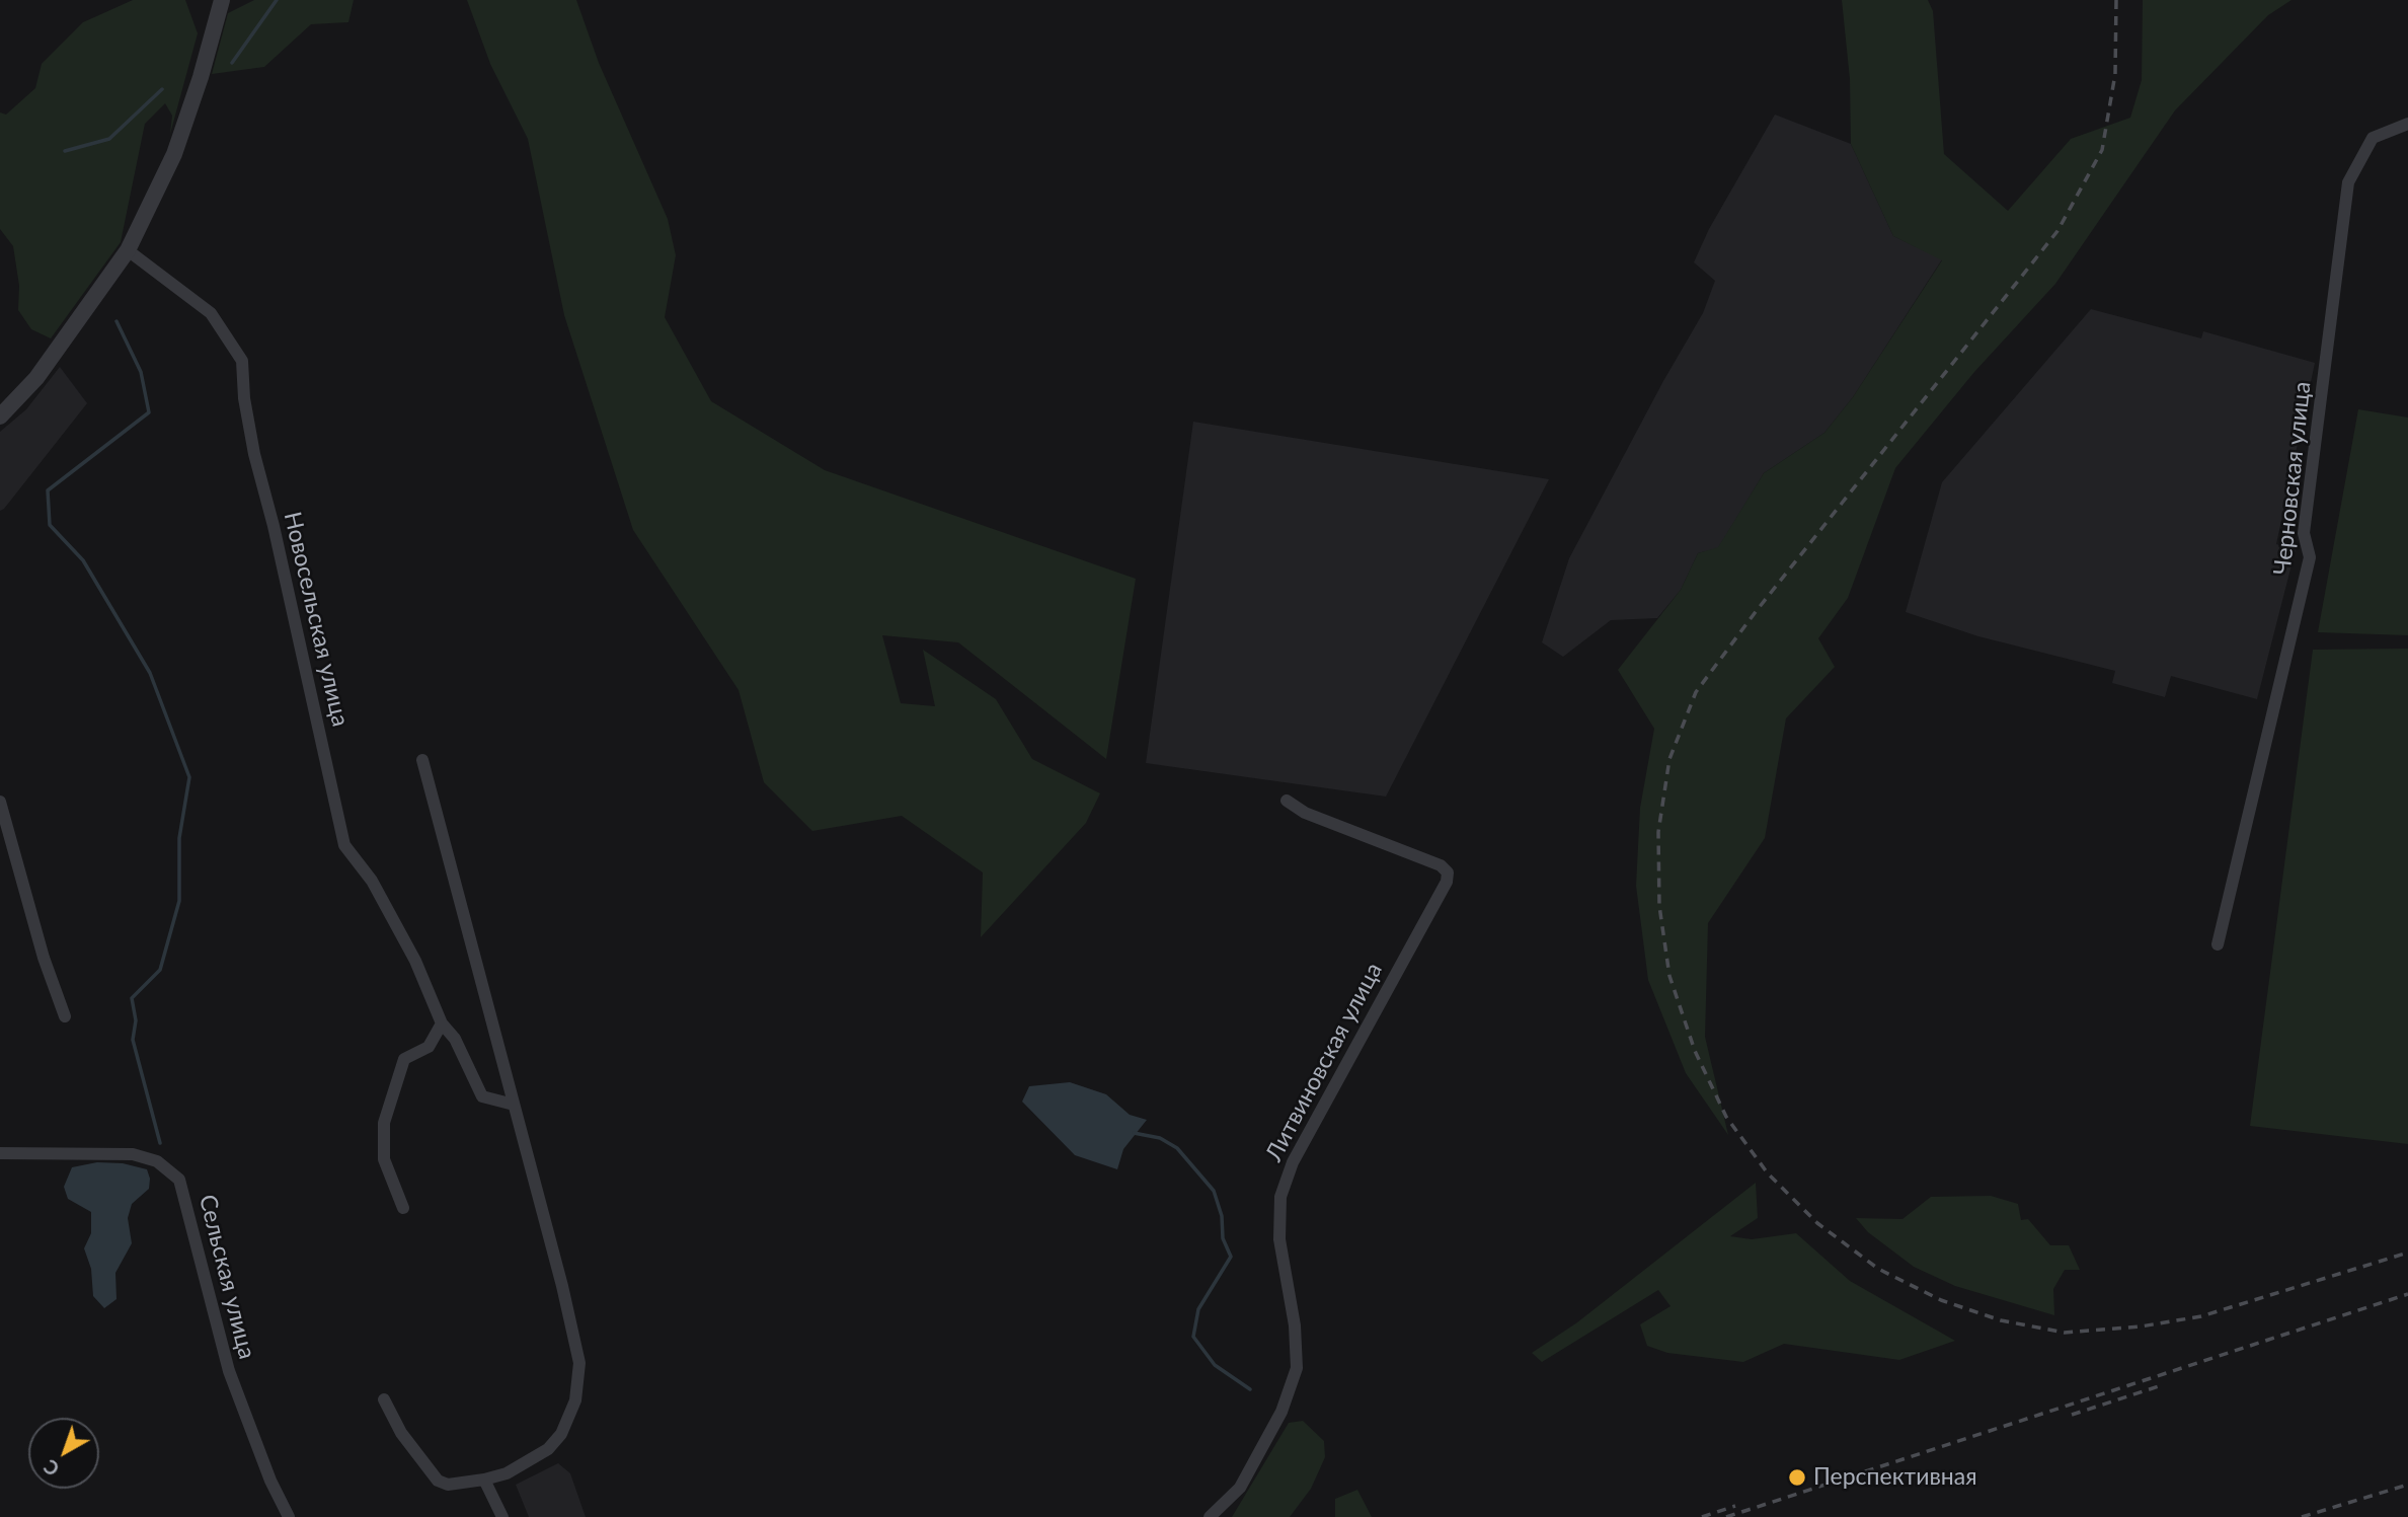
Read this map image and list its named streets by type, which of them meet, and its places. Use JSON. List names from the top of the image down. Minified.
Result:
{"streets":{"street":["Черновская улица","Новосельская улица","Литвиновская улица","Сельская улица"]},"places":["Перспективная"],"north":"bottom left"}
